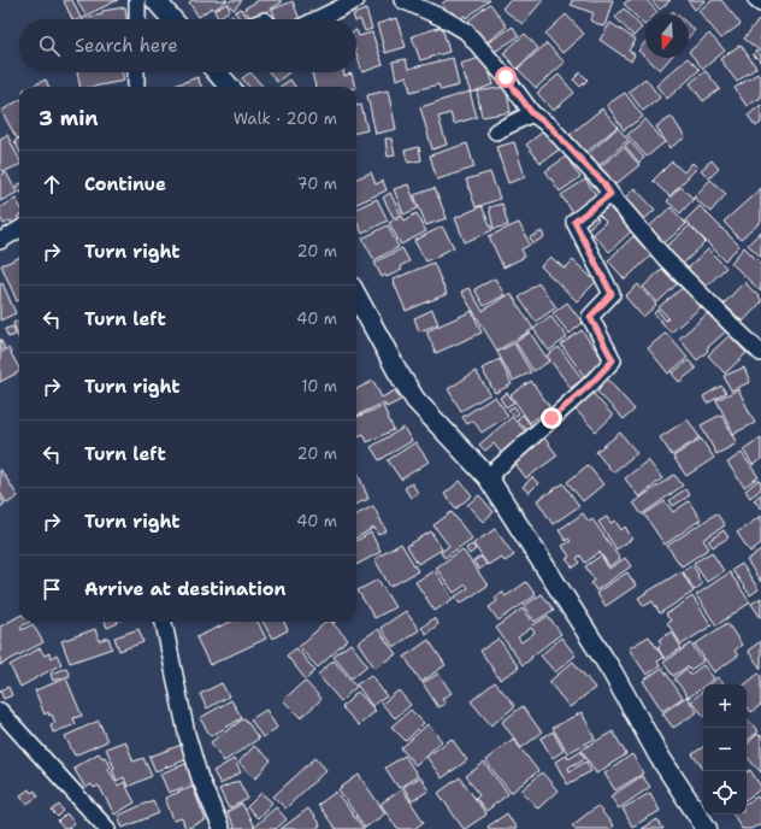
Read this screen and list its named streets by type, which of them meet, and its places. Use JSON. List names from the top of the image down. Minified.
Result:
{"north":"bottom","page":{"search":"Search here","heading":["3 min","Walk · 200 m"],"list":[["Continue","70 m"],["Turn right","20 m"],["Turn left","40 m"],["Turn right","10 m"],["Turn left","20 m"],["Turn right","40 m"],"Arrive at destination"],"map_buttons":["+","−"]}}
